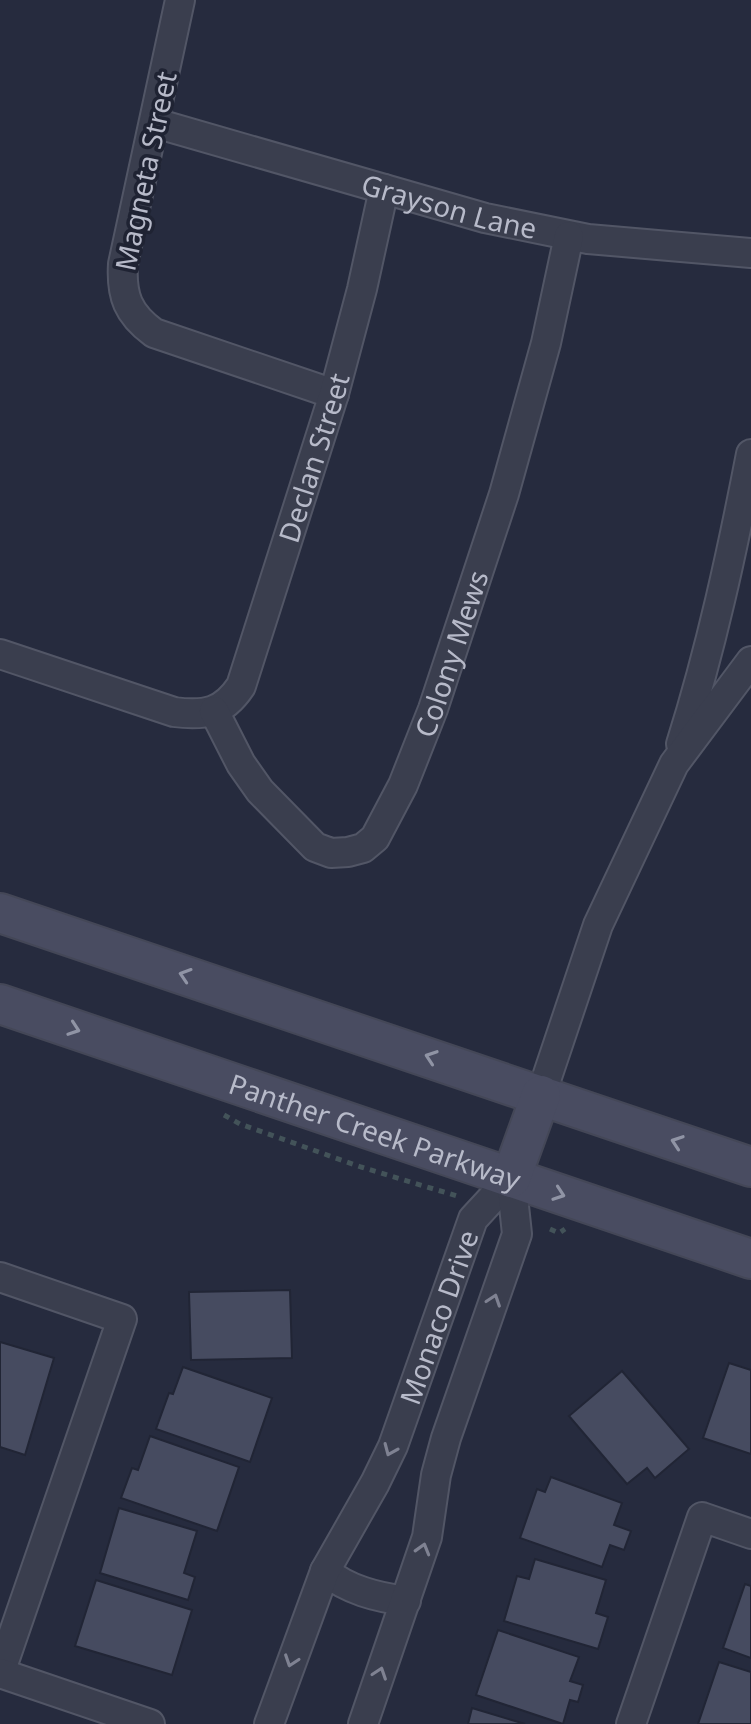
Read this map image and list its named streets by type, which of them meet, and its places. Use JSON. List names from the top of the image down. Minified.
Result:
{"streets":{"main road":["Panther Creek Parkway"],"street":["Magneta Street","Grayson Lane","Declan Street","Colony Mews","Monaco Drive"]},"crossings":[["Magneta Street","Grayson Lane"],["Magneta Street","Declan Street"],["Grayson Lane","Declan Street"],["Grayson Lane","Colony Mews"],["Declan Street","Colony Mews"],["Panther Creek Parkway","Monaco Drive"]]}
